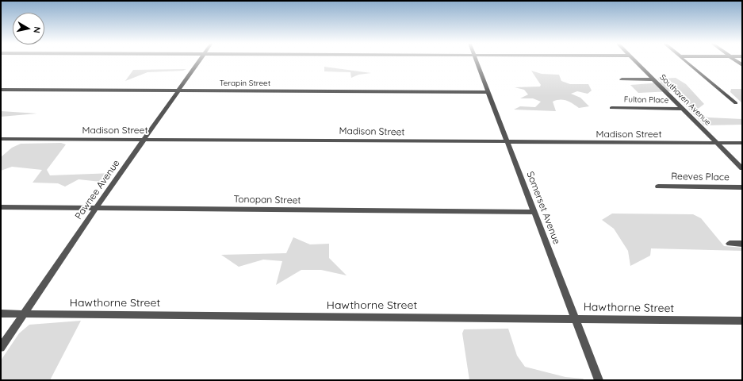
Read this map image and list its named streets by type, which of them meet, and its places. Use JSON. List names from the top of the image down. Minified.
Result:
{"streets":{"street":["Terapin Street","Fulton Place","Southaven Avenue","Madison Street","Reeves Place","Pawnee Avenue","Tonopan Street","Somerset Avenue","Hawthorne Street"]},"crossings":[["Terapin Street","Pawnee Avenue"],["Terapin Street","Somerset Avenue"],["Fulton Place","Southaven Avenue"],["Southaven Avenue","Madison Street"],["Madison Street","Pawnee Avenue"],["Madison Street","Somerset Avenue"],["Pawnee Avenue","Tonopan Street"],["Pawnee Avenue","Hawthorne Street"],["Tonopan Street","Somerset Avenue"],["Somerset Avenue","Hawthorne Street"]],"north":"right"}
